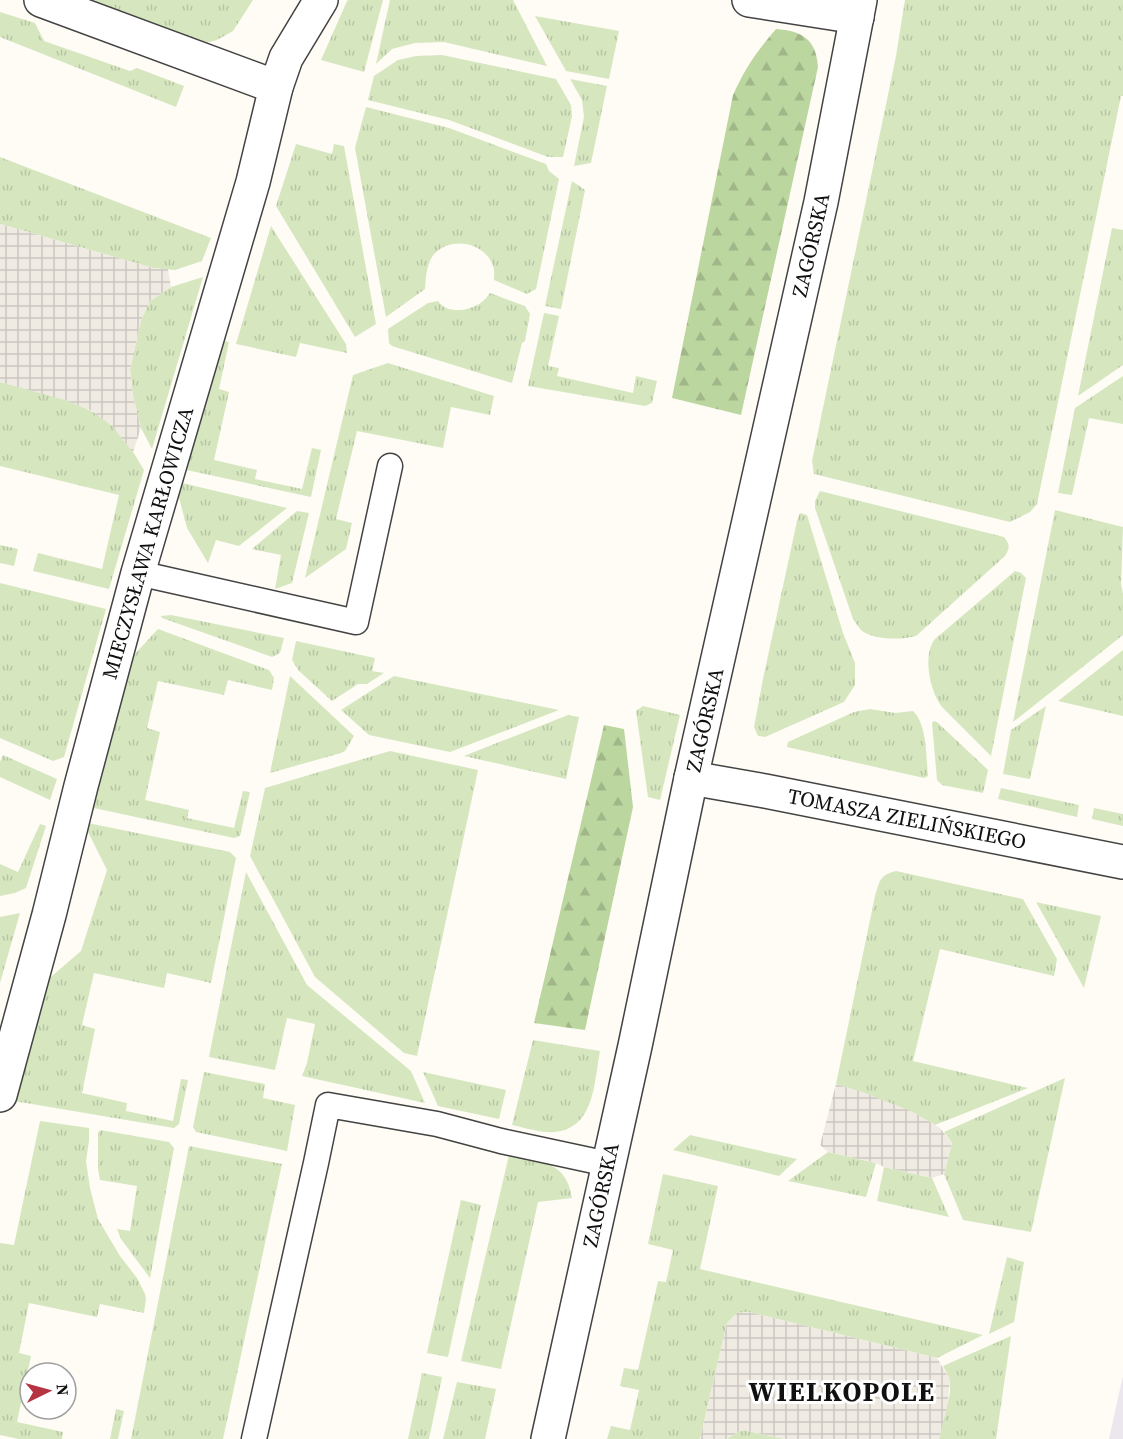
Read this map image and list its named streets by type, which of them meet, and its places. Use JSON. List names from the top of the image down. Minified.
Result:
{"streets":{"street":["ZAGÓRSKA","MIECZYSŁAWA KARŁOWICZA","TOMASZA ZIELIŃSKIEGO"]},"crossings":[["ZAGÓRSKA","TOMASZA ZIELIŃSKIEGO"]],"districts":["WIELKOPOLE"],"north":"right"}
